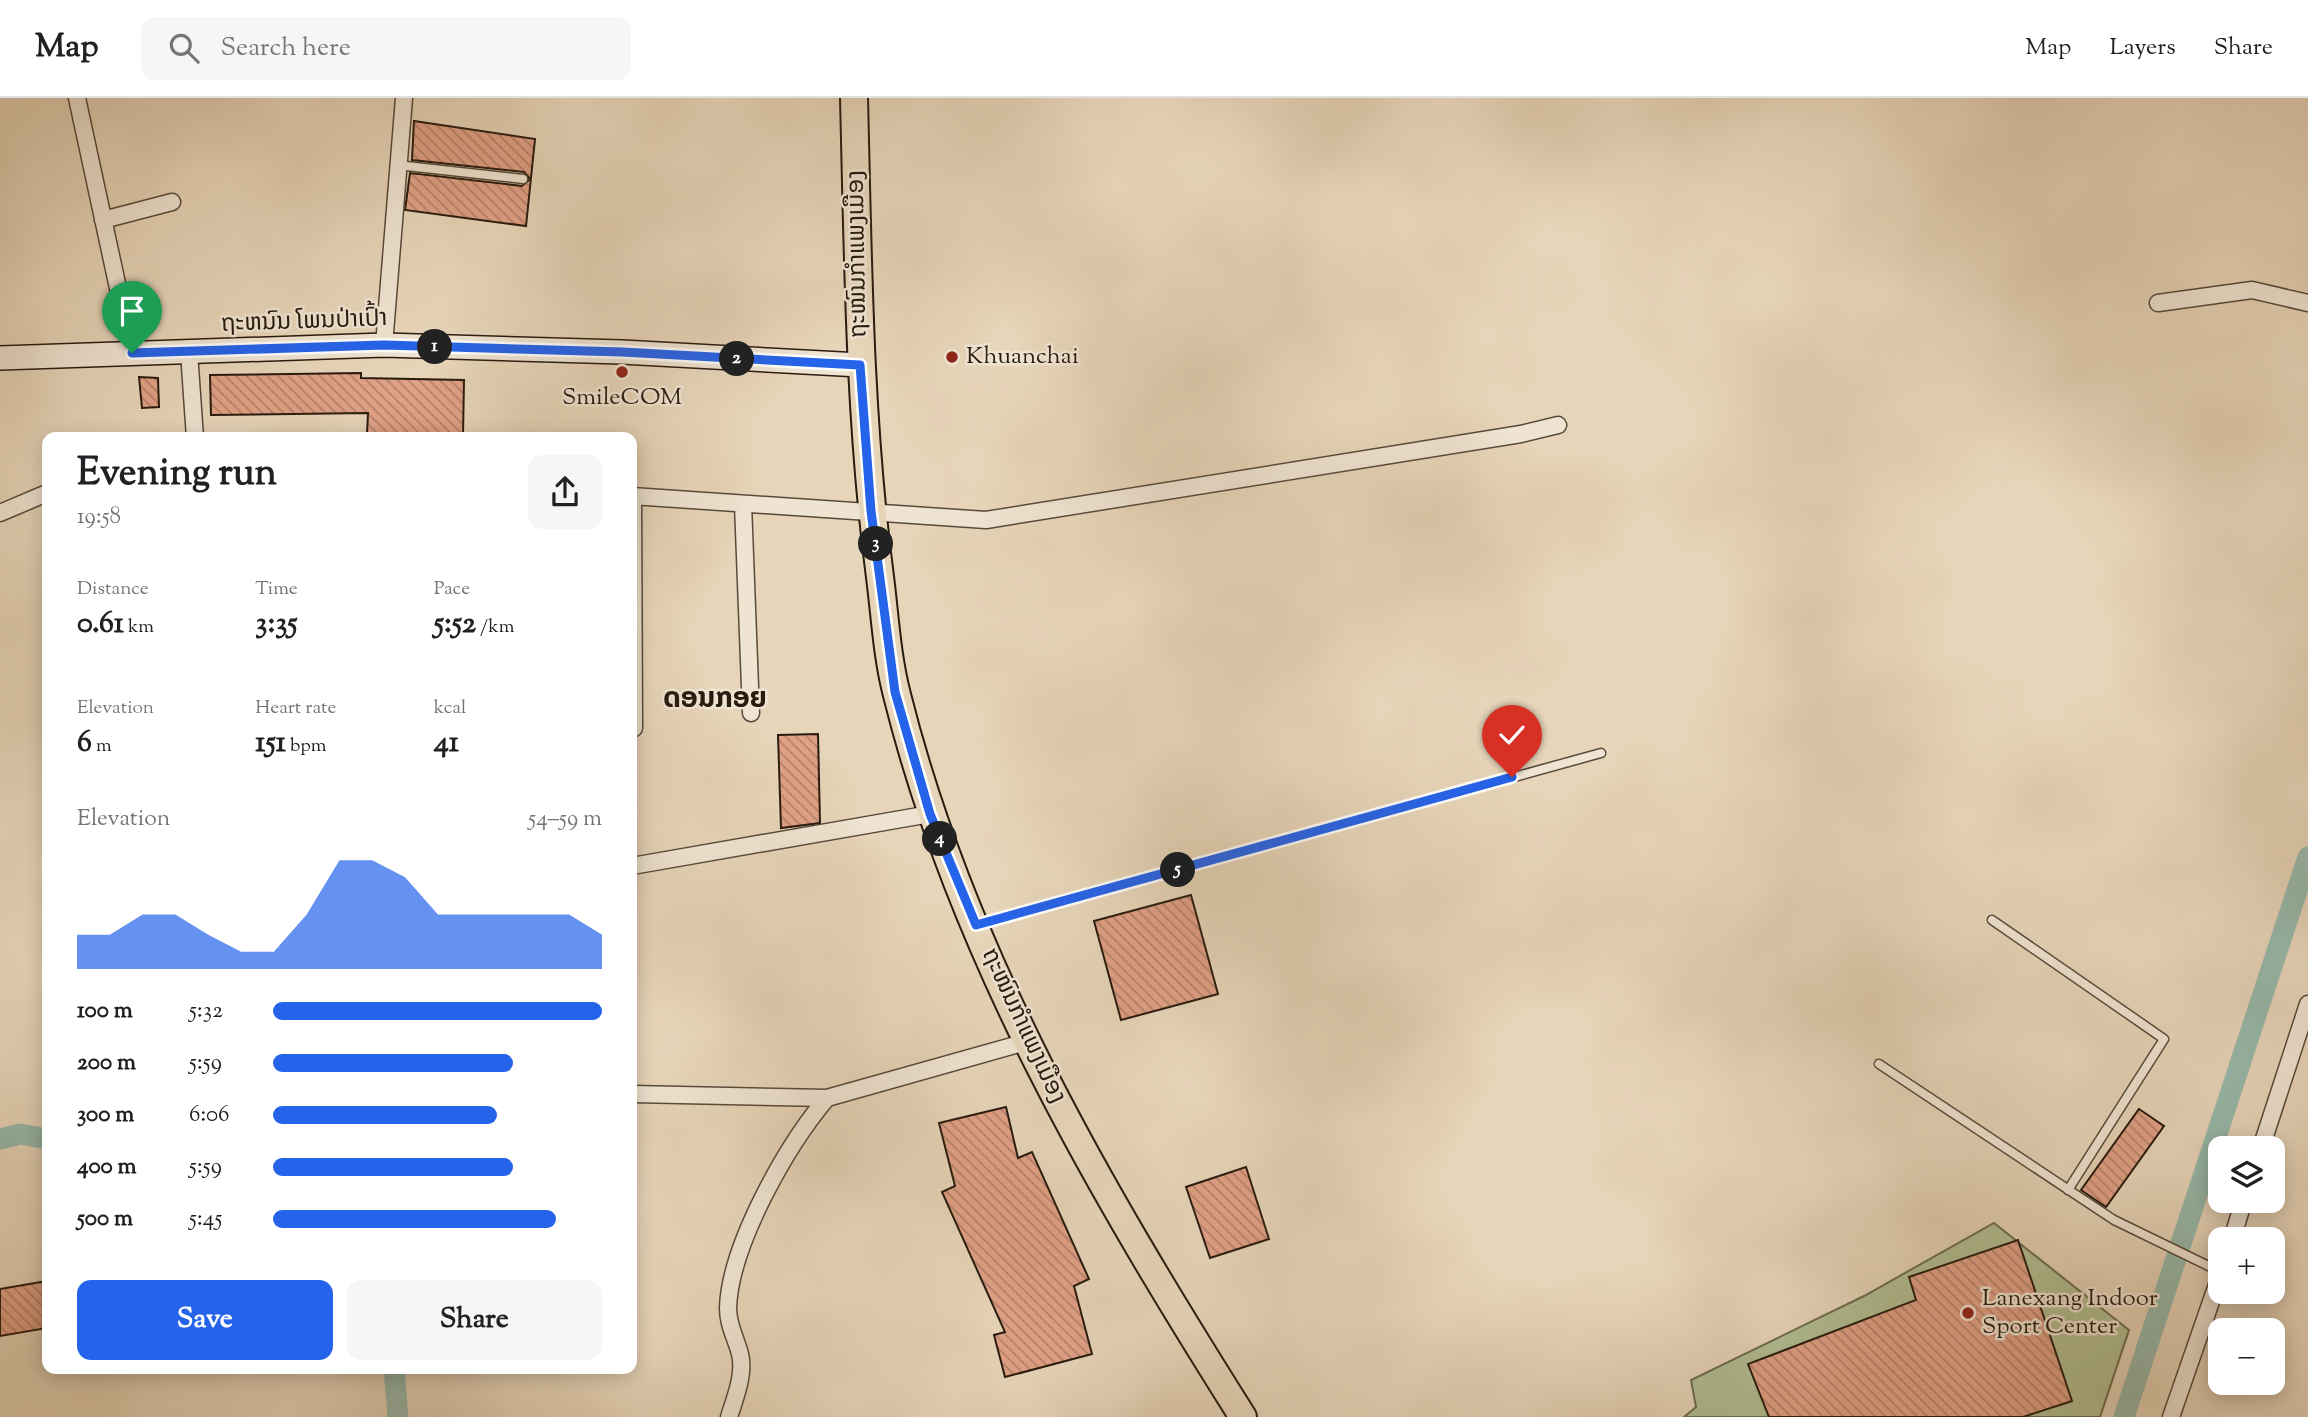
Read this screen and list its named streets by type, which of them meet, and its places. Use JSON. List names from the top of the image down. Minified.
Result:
{"streets":{"main road":["ຖະໜົນກຳແພງເມືອງ"],"street":["ຖະຫນົນ ໂພນປ່າເປົ້າ"]},"crossings":[["ຖະໜົນກຳແພງເມືອງ","ຖະຫນົນ ໂພນປ່າເປົ້າ"]],"districts":["ດອນກອຍ"],"places":["Khuanchai","SmileCOM","Lanexang Indoor Sport Center"],"page":{"header":"Map","search":"Search here","nav":["Map","Layers","Share"],"pins":["1","2","3","4","5"],"heading":["Evening run","19:58"],"stats":[["Distance","0.61 km"],["Time","3:35"],["Pace","5:52 /km"],["Elevation","6 m"],["Heart rate","151 bpm"],["kcal","41"]],"chart":["Elevation","54–59 m"],"list":[{"name":"100 m","note":"5:32"},{"name":"200 m","note":"5:59"},{"name":"300 m","note":"6:06"},{"name":"400 m","note":"5:59"},{"name":"500 m","note":"5:45"}],"map_buttons":["+","−"],"buttons":["Save","Share"]}}
